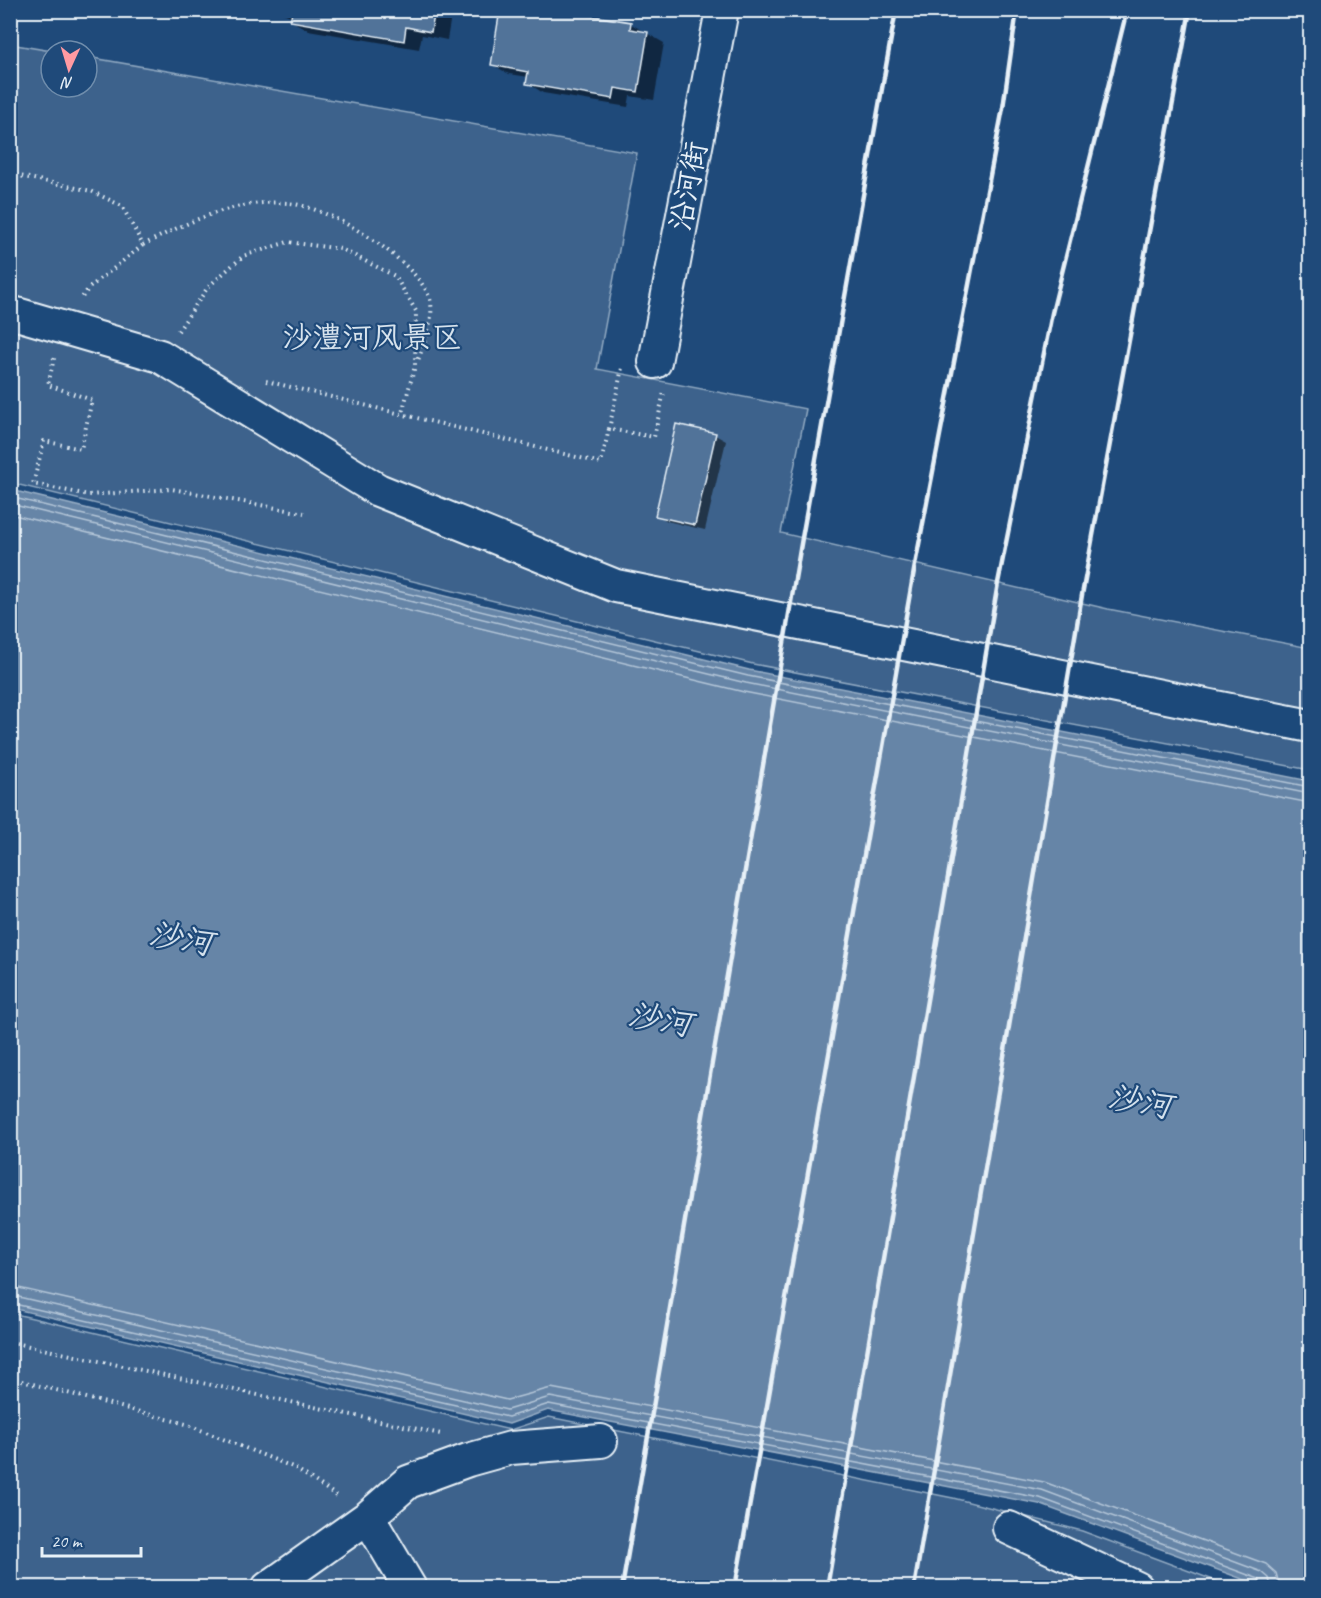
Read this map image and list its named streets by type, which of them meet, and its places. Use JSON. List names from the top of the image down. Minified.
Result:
{"streets":{"street":["沿河街"]},"water":["沙河"],"parks":["沙澧河风景区"],"scale_bar":"20 m","north":"bottom"}
